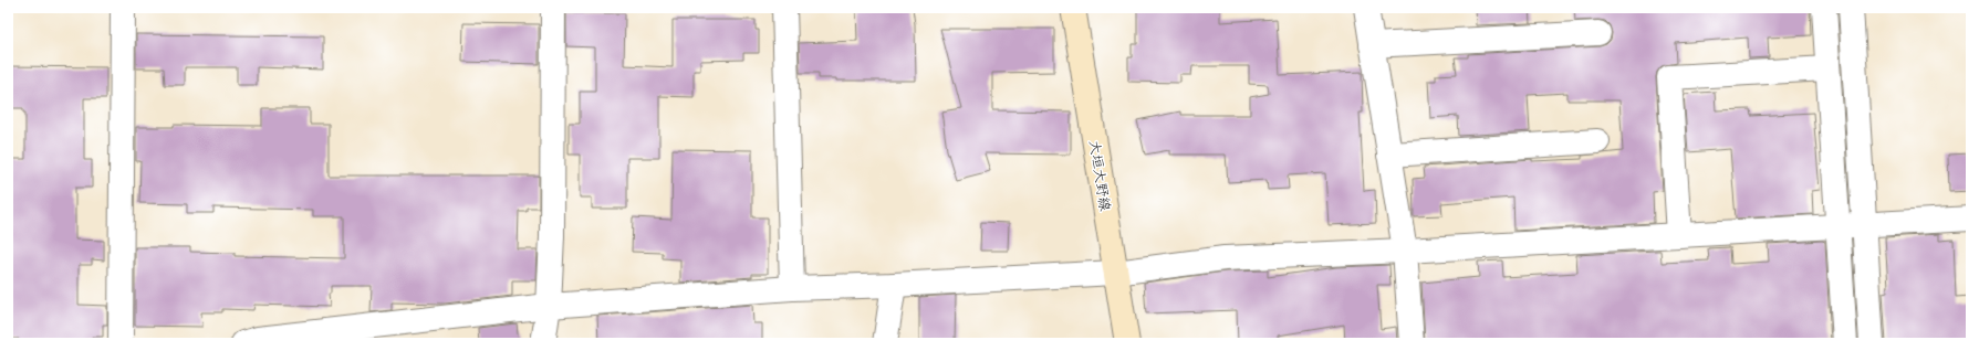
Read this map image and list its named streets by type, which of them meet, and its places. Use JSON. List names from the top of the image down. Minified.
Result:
{"streets":{"main road":["大垣大野線"]}}
